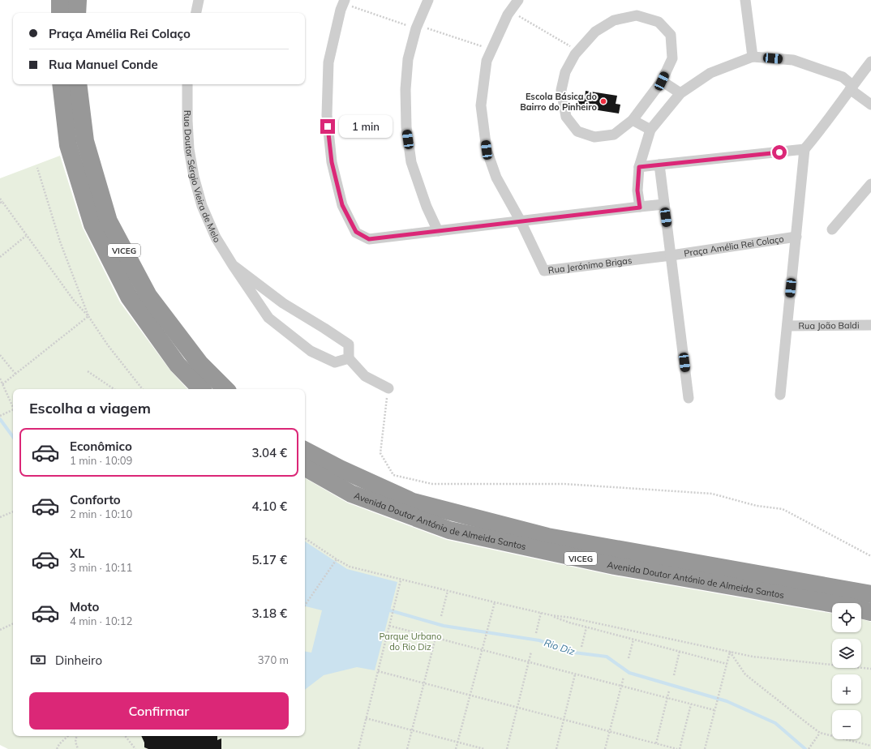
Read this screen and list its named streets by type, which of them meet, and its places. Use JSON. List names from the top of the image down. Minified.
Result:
{"streets":{"highway":["VICEG","Avenida Doutor António de Almeida Santos"],"street":["Rua Doutor Sérgio Vieira de Melo","Praça Amélia Rei Colaço","Rua Jerónimo Brigas","Rua João Baldi"]},"crossings":[["Praça Amélia Rei Colaço","Rua Jerónimo Brigas"],["Praça Amélia Rei Colaço","Rua João Baldi"]],"water":["Rio Diz"],"parks":["Parque Urbano do Rio Diz"],"places":["Escola Básica do Bairro do Pinheiro"],"page":{"banner":["Praça Amélia Rei Colaço","Rua Manuel Conde"],"bubble":"1 min","heading":"Escolha a viagem","list":[{"name":"Econômico","note":"1 min · 10:09","value":"3.04 €"},{"name":"Conforto","note":"2 min · 10:10","value":"4.10 €"},{"name":"XL","note":"3 min · 10:11","value":"5.17 €"},{"name":"Moto","note":"4 min · 10:12","value":"3.18 €"}],"map_buttons":["+","−"],"pay":["Dinheiro","370 m"],"buttons":"Confirmar"}}
